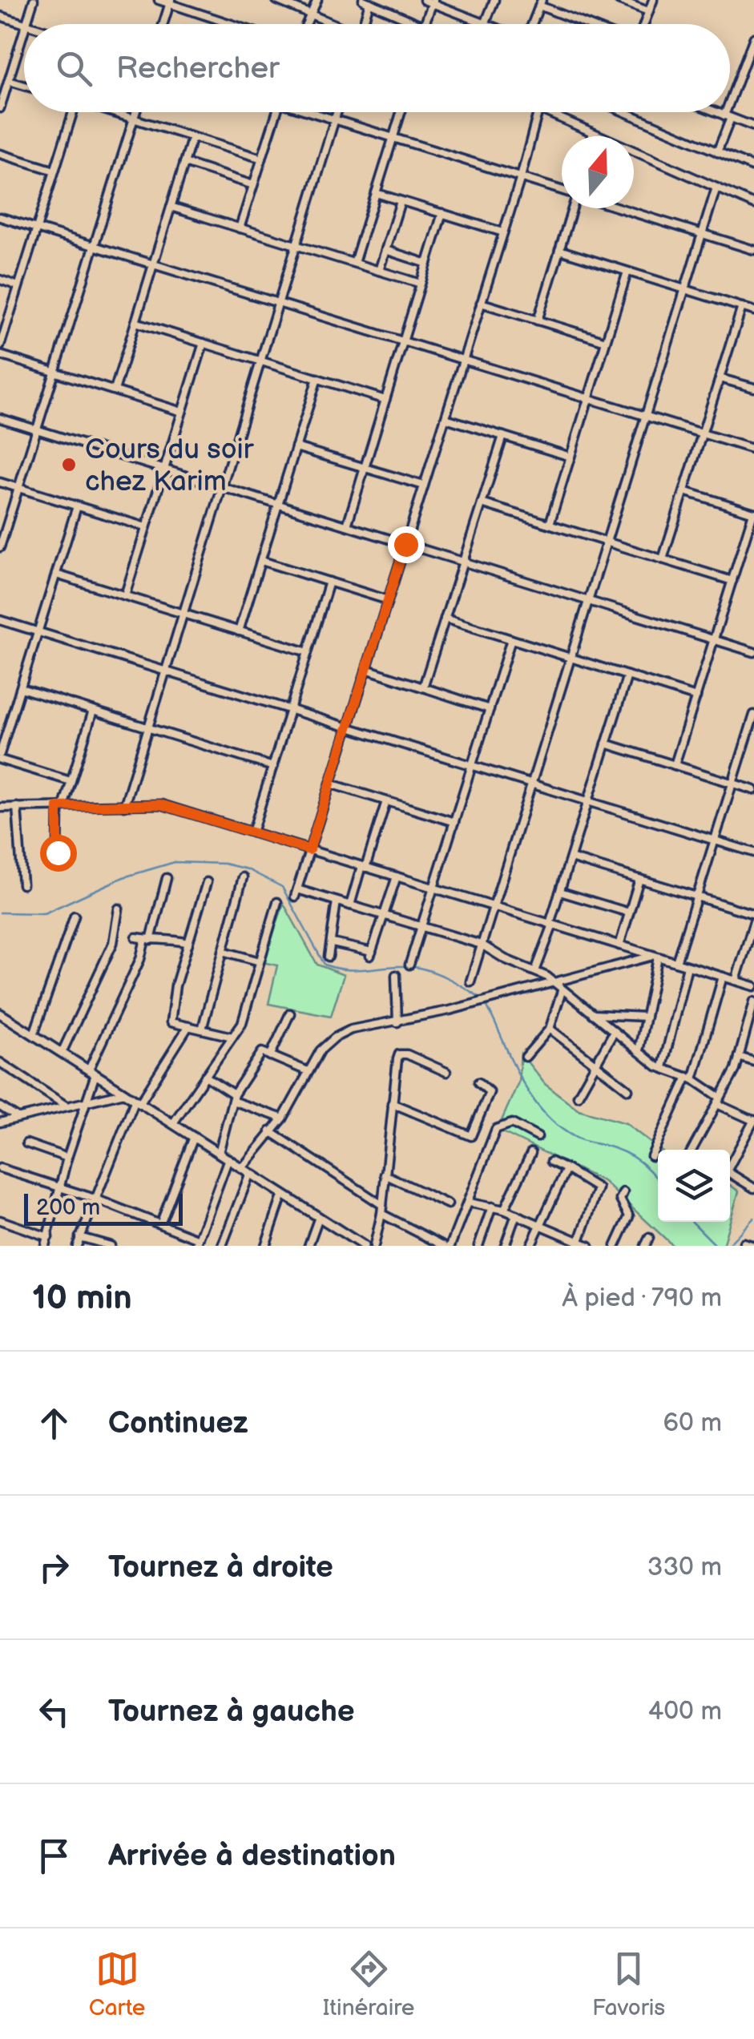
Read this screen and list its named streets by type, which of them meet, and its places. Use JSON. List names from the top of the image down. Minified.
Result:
{"places":["Cours du soir chez Karim"],"scale_bar":"200 m","north":"top","page":{"search":"Rechercher","scale":"200 m","heading":["10 min","À pied · 790 m"],"list":[["Continuez","60 m"],["Tournez à droite","330 m"],["Tournez à gauche","400 m"],"Arrivée à destination"],"nav":["Carte","Itinéraire","Favoris"]}}
